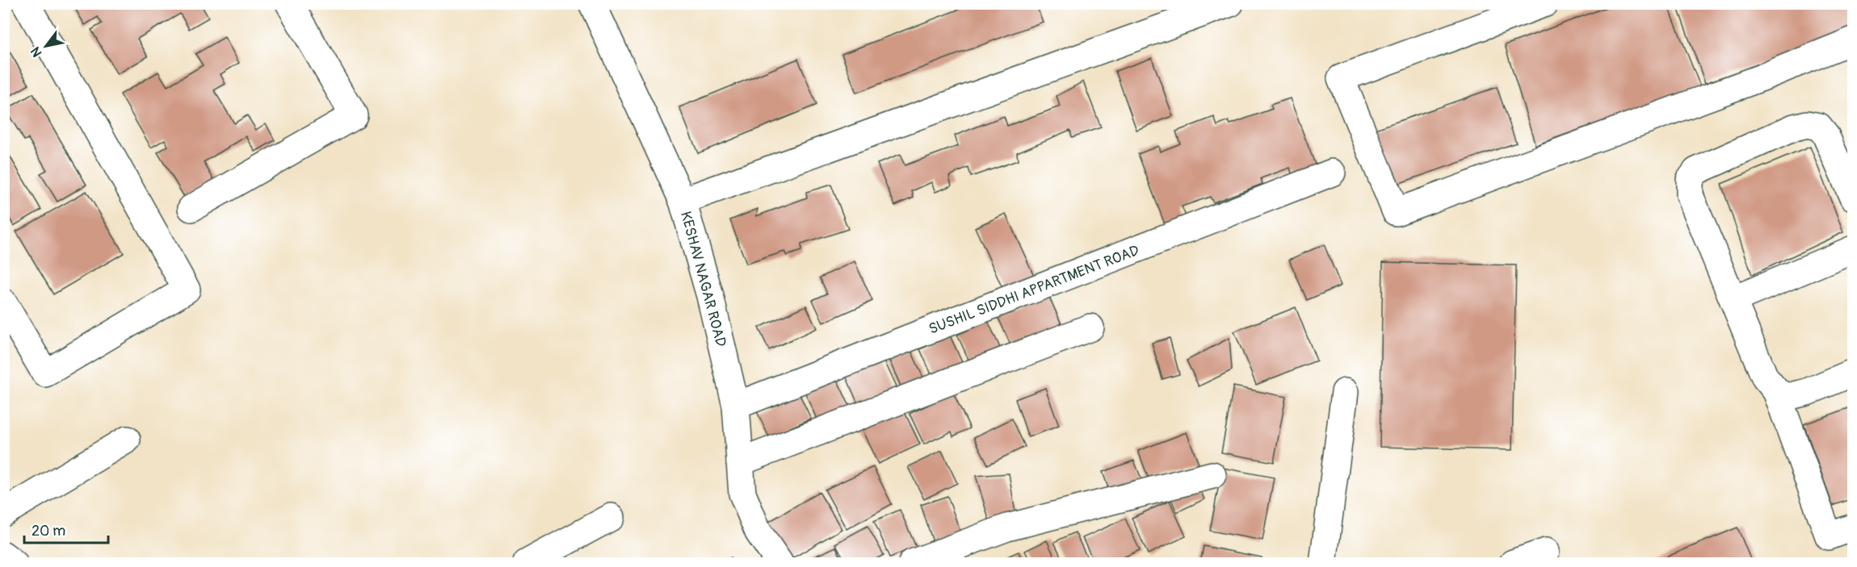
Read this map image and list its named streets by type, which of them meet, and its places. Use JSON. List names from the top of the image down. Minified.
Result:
{"streets":{"street":["KESHAV NAGAR ROAD","SUSHIL SIDDHI APPARTMENT ROAD"]},"crossings":[["KESHAV NAGAR ROAD","SUSHIL SIDDHI APPARTMENT ROAD"]],"scale_bar":"20 m","north":"bottom left"}
